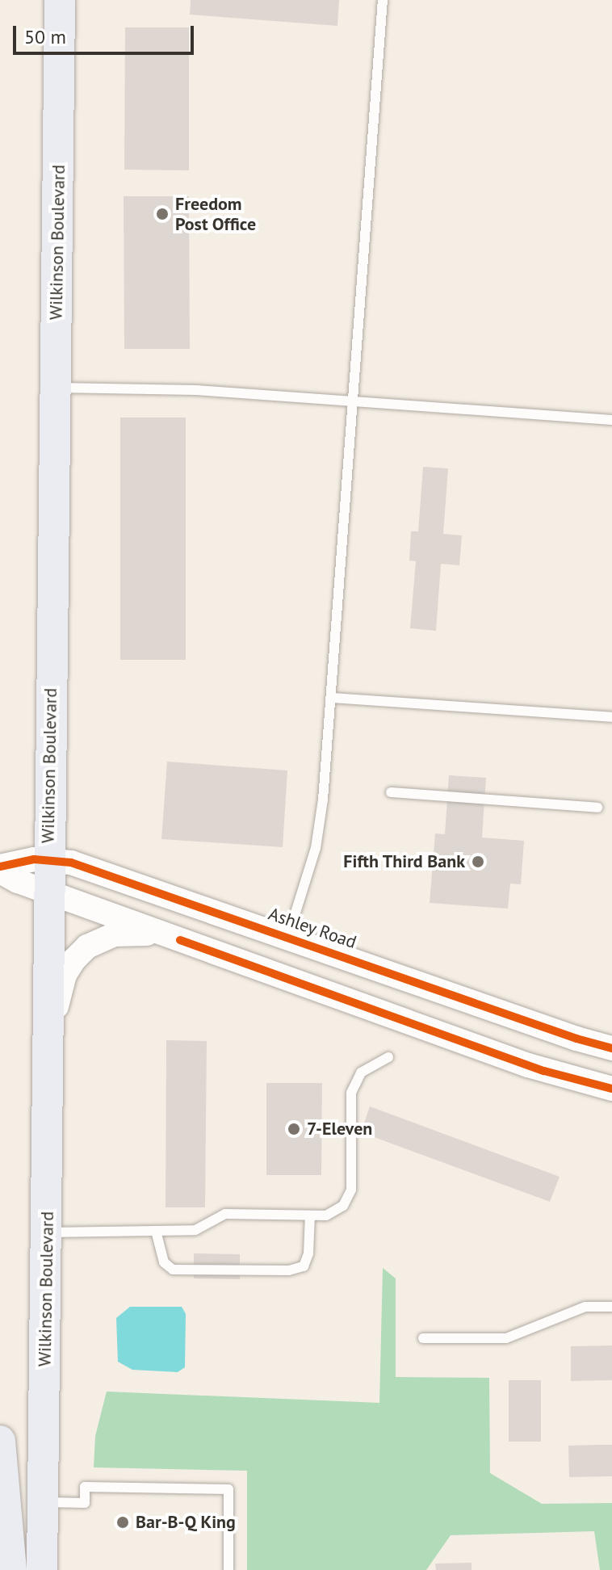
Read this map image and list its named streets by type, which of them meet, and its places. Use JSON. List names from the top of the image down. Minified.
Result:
{"streets":{"main road":["Wilkinson Boulevard"],"street":["Ashley Road"]},"crossings":[["Wilkinson Boulevard","Ashley Road"]],"places":["Freedom Post Office","Fifth Third Bank","7-Eleven","Bar-B-Q King"],"scale_bar":"50 m"}
